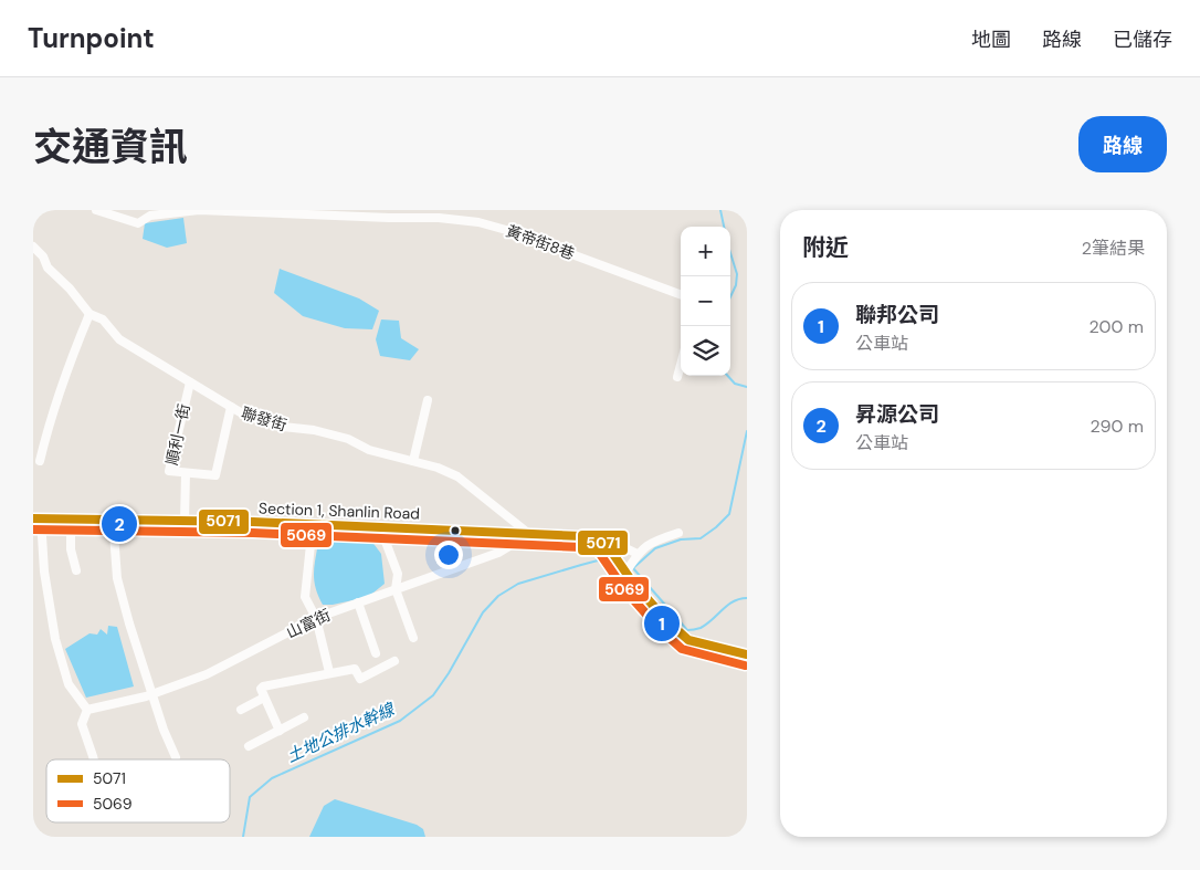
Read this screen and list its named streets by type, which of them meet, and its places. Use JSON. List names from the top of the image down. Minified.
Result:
{"streets":{"main road":["Section 1, Shanlin Road"],"street":["黃帝街8巷","聯發街","順利一街","山富街"]},"crossings":[["聯發街","順利一街"],["聯發街","Section 1, Shanlin Road"],["聯發街","山富街"],["Section 1, Shanlin Road","山富街"]],"water":["土地公排水幹線"],"lines":["transit line 5071","transit line 5069"],"legend":["5071","5069"],"page":{"header":"Turnpoint","nav":["地圖","路線","已儲存"],"title":"交通資訊","buttons":"路線","heading":["附近","2筆結果"],"map_buttons":["+","−"],"list":[{"mark":"1","name":"聯邦公司","note":"公車站","value":"200 m"},{"mark":"2","name":"昇源公司","note":"公車站","value":"290 m"}],"pins":["2","1"]}}
